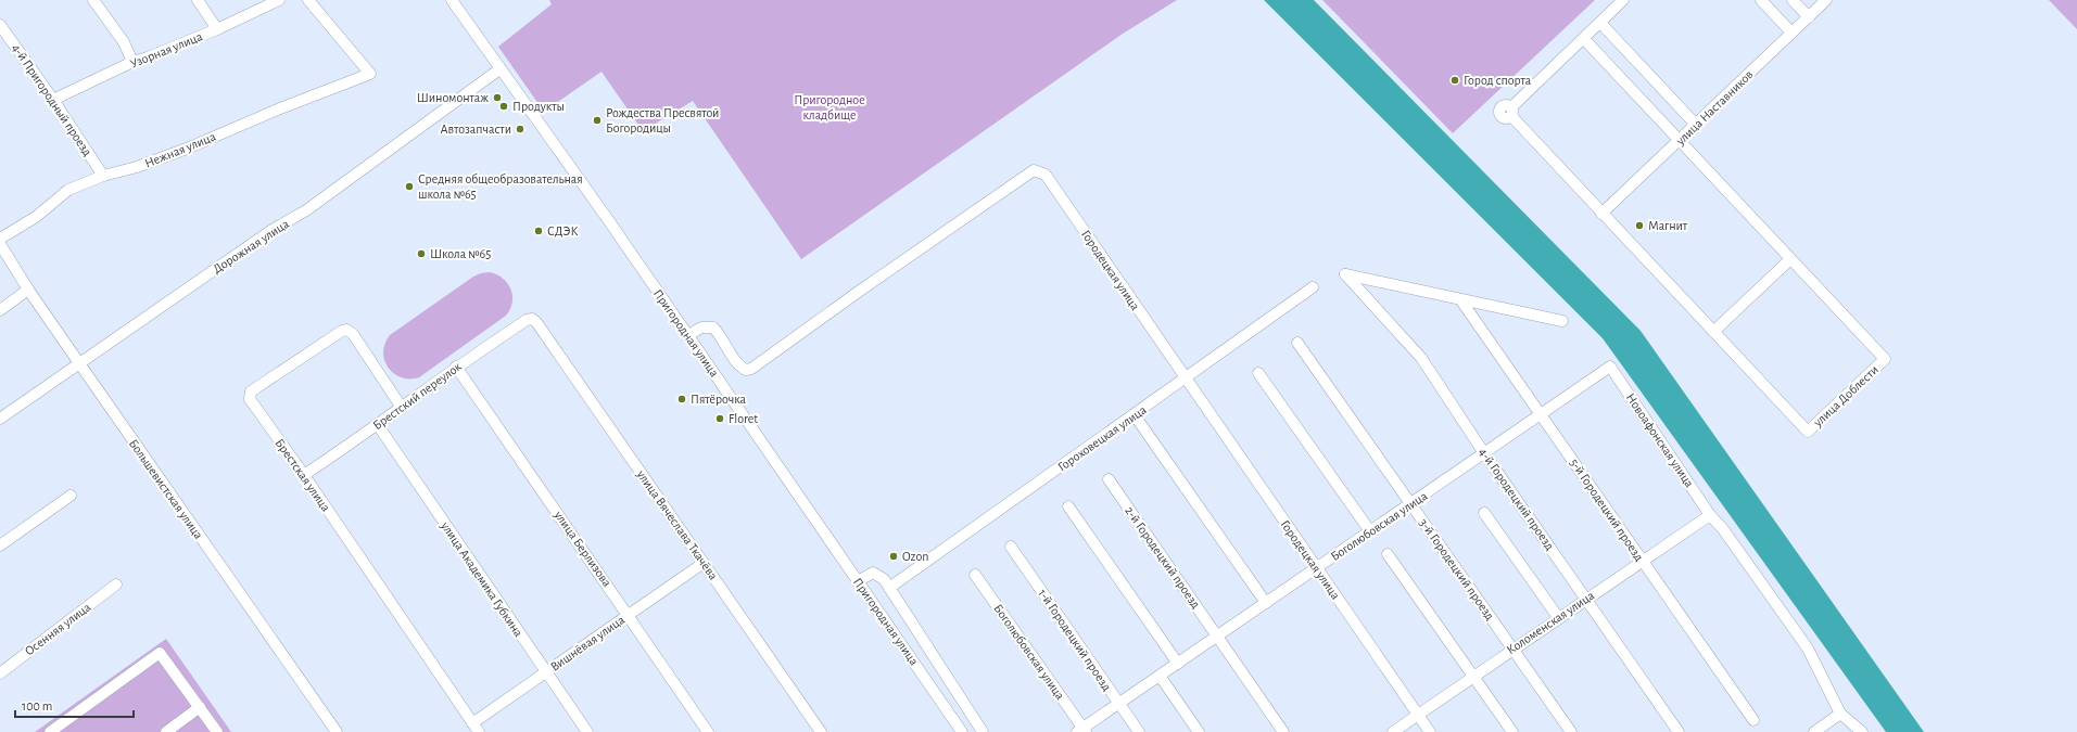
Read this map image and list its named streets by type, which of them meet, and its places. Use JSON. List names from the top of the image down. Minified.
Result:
{"streets":{"street":["Узорная улица","4-й Пригородный проезд","улица Наставников","Нежная улица","Дорожная улица","Городецкая улица","Пригородная улица","Брестский переулок","улица Доблести","Гороховецкая улица","Новоафонская улица","Брестская улица","Большевистская улица","4-й Городецкий проезд","5-й Городецкий проезд","улица Вячеслава Ткачёва","Боголюбовская улица","улица Берлизова","2-й Городецкий проезд","3-й Городецкий проезд","улица Академика Губкина","Коломенская улица","Осенняя улица","1-й Городецкий проезд","Вишнёвая улица"]},"crossings":[["Узорная улица","4-й Пригородный проезд"],["4-й Пригородный проезд","Нежная улица"],["Дорожная улица","Пригородная улица"],["Дорожная улица","Большевистская улица"],["Городецкая улица","Пригородная улица"],["Городецкая улица","Гороховецкая улица"],["Городецкая улица","Боголюбовская улица"],["Городецкая улица","Коломенская улица"],["Брестский переулок","Брестская улица"],["Брестский переулок","улица Вячеслава Ткачёва"],["Брестский переулок","улица Берлизова"],["Брестский переулок","улица Академика Губкина"],["Новоафонская улица","Боголюбовская улица"],["Новоафонская улица","Коломенская улица"],["Брестская улица","Вишнёвая улица"],["4-й Городецкий проезд","5-й Городецкий проезд"],["4-й Городецкий проезд","Боголюбовская улица"],["4-й Городецкий проезд","Коломенская улица"],["5-й Городецкий проезд","Боголюбовская улица"],["5-й Городецкий проезд","Коломенская улица"],["улица Вячеслава Ткачёва","Вишнёвая улица"],["Боголюбовская улица","2-й Городецкий проезд"],["Боголюбовская улица","3-й Городецкий проезд"],["Боголюбовская улица","1-й Городецкий проезд"],["улица Берлизова","Вишнёвая улица"],["3-й Городецкий проезд","Коломенская улица"],["улица Академика Губкина","Вишнёвая улица"]],"parks":["Пригородное кладбище"],"places":["Город спорта","Шиномонтаж","Продукты","Рождества Пресвятой Богородицы","Автозапчасти","Средняя общеобразовательная школа №65","Магнит","СДЭК","Школа №65","Пятёрочка","Floret","Ozon"],"scale_bar":"100 m"}
